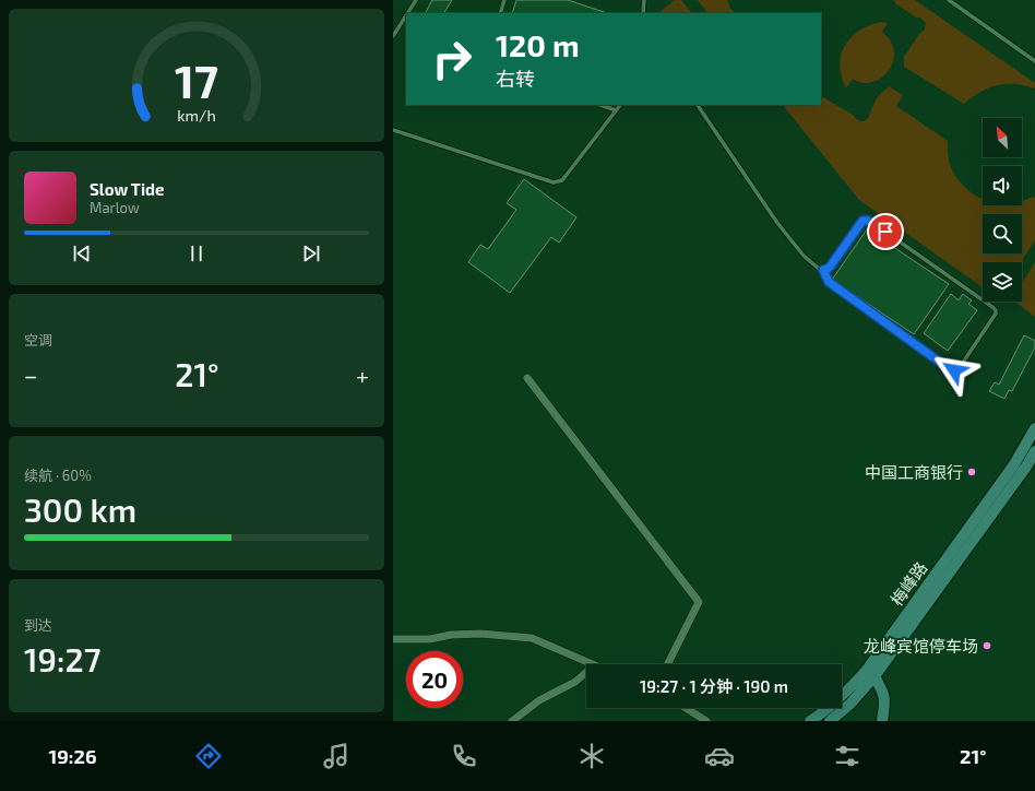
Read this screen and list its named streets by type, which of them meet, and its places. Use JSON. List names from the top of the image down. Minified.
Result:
{"streets":{"main road":["梅峰路"]},"places":["中国工商银行","龙峰宾馆停车场"],"north":"top left","page":{"turn":["120 m","右转"],"song":["Slow Tide","Marlow"],"tile":["空调",["续航 · 60%","300 km"],["到达","19:27"]],"heat":["−","21°","+"],"limit":"20","trip":"19:27 · 1 分钟 · 190 m","tabs":["19:26","21°"],"gauge":["17","km/h"]}}
